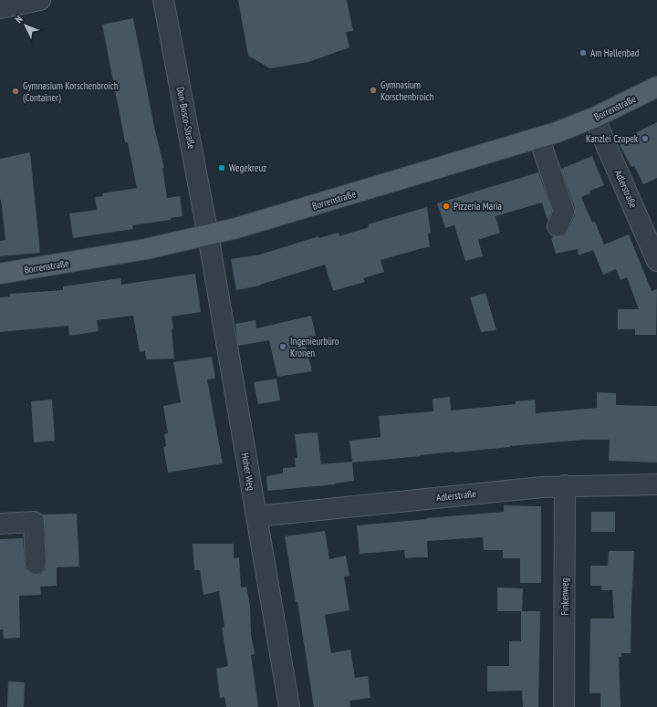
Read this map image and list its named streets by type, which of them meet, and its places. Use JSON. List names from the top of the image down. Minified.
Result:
{"streets":{"main road":["Borrenstraße"],"street":["Don-Bosco-Straße","Adlerstraße","Hoher Weg","Finkenweg"]},"crossings":[["Borrenstraße","Don-Bosco-Straße"],["Borrenstraße","Adlerstraße"],["Borrenstraße","Hoher Weg"],["Don-Bosco-Straße","Hoher Weg"],["Adlerstraße","Hoher Weg"],["Adlerstraße","Finkenweg"]],"places":["Am Hallenbad","Gymnasium Korschenbroich","Gymnasium Korschenbroich (Container)","Kanzlei Czapek","Wegekreuz","Pizzeria Maria","Ingenieurbüro Kronen"],"north":"top left"}
